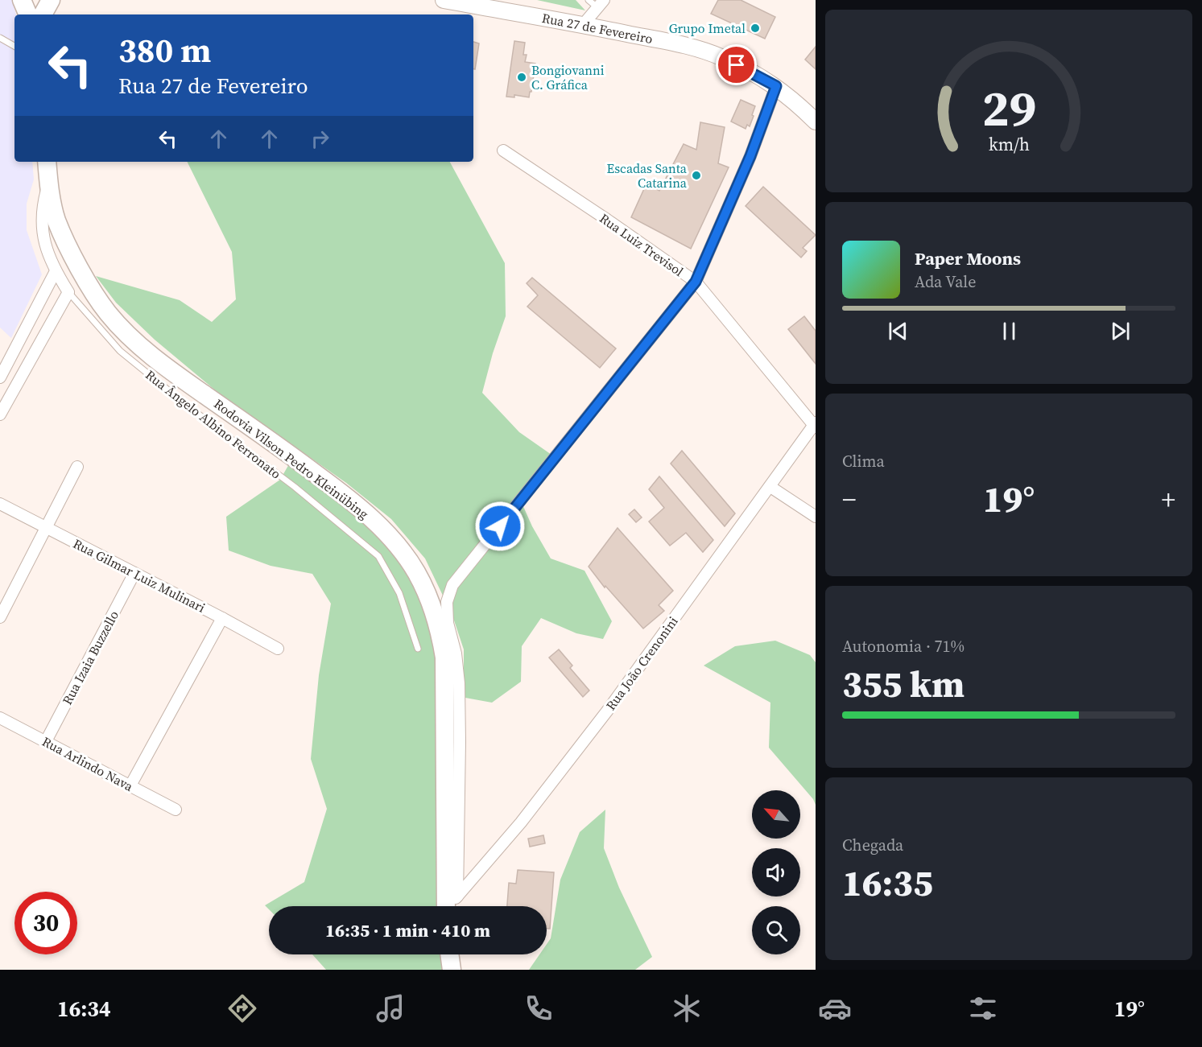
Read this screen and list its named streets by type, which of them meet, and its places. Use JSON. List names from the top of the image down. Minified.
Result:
{"streets":{"main road":["Rua 27 de Fevereiro","Rodovia Vilson Pedro Kleinübing"],"street":["Rua Luiz Trevisol","Rua Ângelo Albino Ferronato","Rua Gilmar Luiz Mulinari","Rua Izaia Buzzello","Rua João Crenonini","Rua Arlindo Nava"]},"crossings":[["Rua Luiz Trevisol","Rua João Crenonini"],["Rua Ângelo Albino Ferronato","Rodovia Vilson Pedro Kleinübing"],["Rodovia Vilson Pedro Kleinübing","Rua João Crenonini"],["Rua Gilmar Luiz Mulinari","Rua Izaia Buzzello"],["Rua Izaia Buzzello","Rua Arlindo Nava"]],"places":["Grupo Imetal","Bongiovanni C. Gráfica","Escadas Santa Catarina"],"north":"top left","page":{"turn":["380 m","Rua 27 de Fevereiro"],"song":["Paper Moons","Ada Vale"],"tile":["Clima",["Autonomia · 71%","355 km"],["Chegada","16:35"]],"heat":["−","19°","+"],"limit":"30","trip":"16:35 · 1 min · 410 m","tabs":["16:34","19°"],"gauge":["29","km/h"]}}
